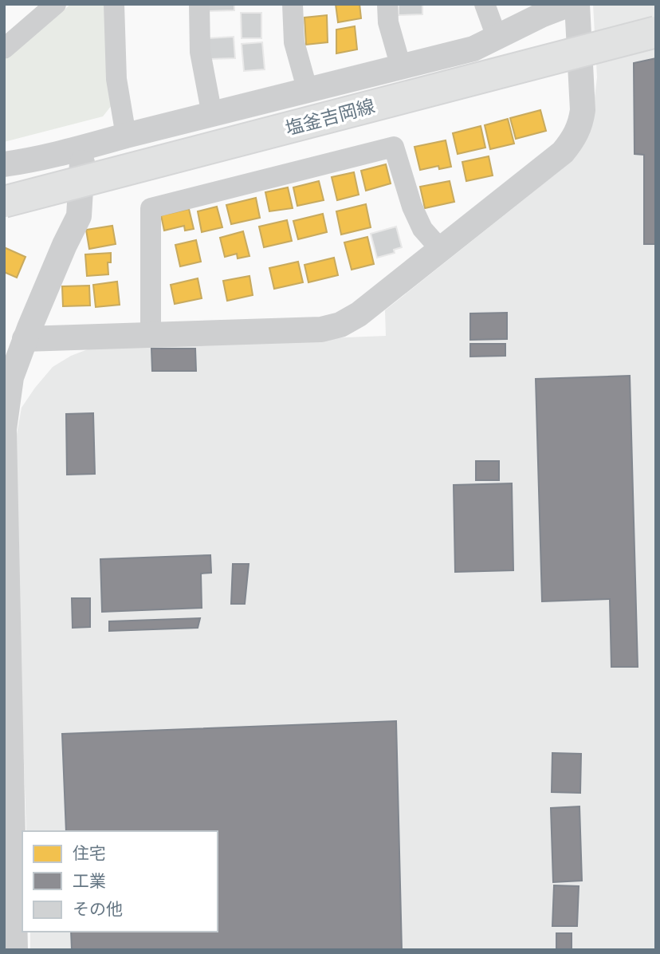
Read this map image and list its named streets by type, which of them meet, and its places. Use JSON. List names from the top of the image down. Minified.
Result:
{"streets":{"main road":["塩釜吉岡線"]},"legend":["住宅","工業","その他"]}
